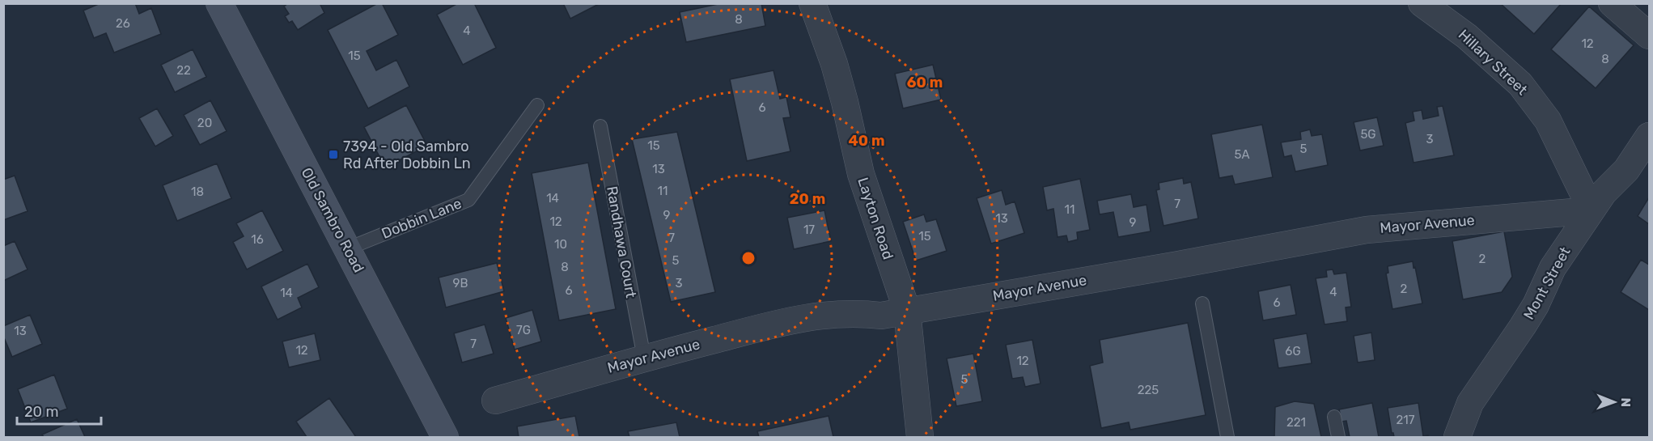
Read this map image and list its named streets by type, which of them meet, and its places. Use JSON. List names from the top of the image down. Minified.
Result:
{"streets":{"main road":["Old Sambro Road"],"street":["Hillary Street","Layton Road","Mayor Avenue","Mont Street"],"lane":["Dobbin Lane","Randhawa Court"]},"crossings":[["Hillary Street","Mayor Avenue"],["Hillary Street","Mont Street"],["Dobbin Lane","Old Sambro Road"],["Layton Road","Mayor Avenue"],["Mayor Avenue","Randhawa Court"],["Mayor Avenue","Mont Street"]],"places":{"transit":["7394 - Old Sambro Rd After Dobbin Ln"]},"house_numbers":["8","26","4","12","15","8","22","6","20","5G","3","15","5","5A","13","11","18","14","7","11","9","13","12","9","17","15","7","16","10","2","5","8","9B","3","2","6","4","14","6","7G","13","7","12","6G","12","5","225","217","221"],"scale_bar":"20 m","north":"right","rings":["60 m","40 m","20 m"]}
